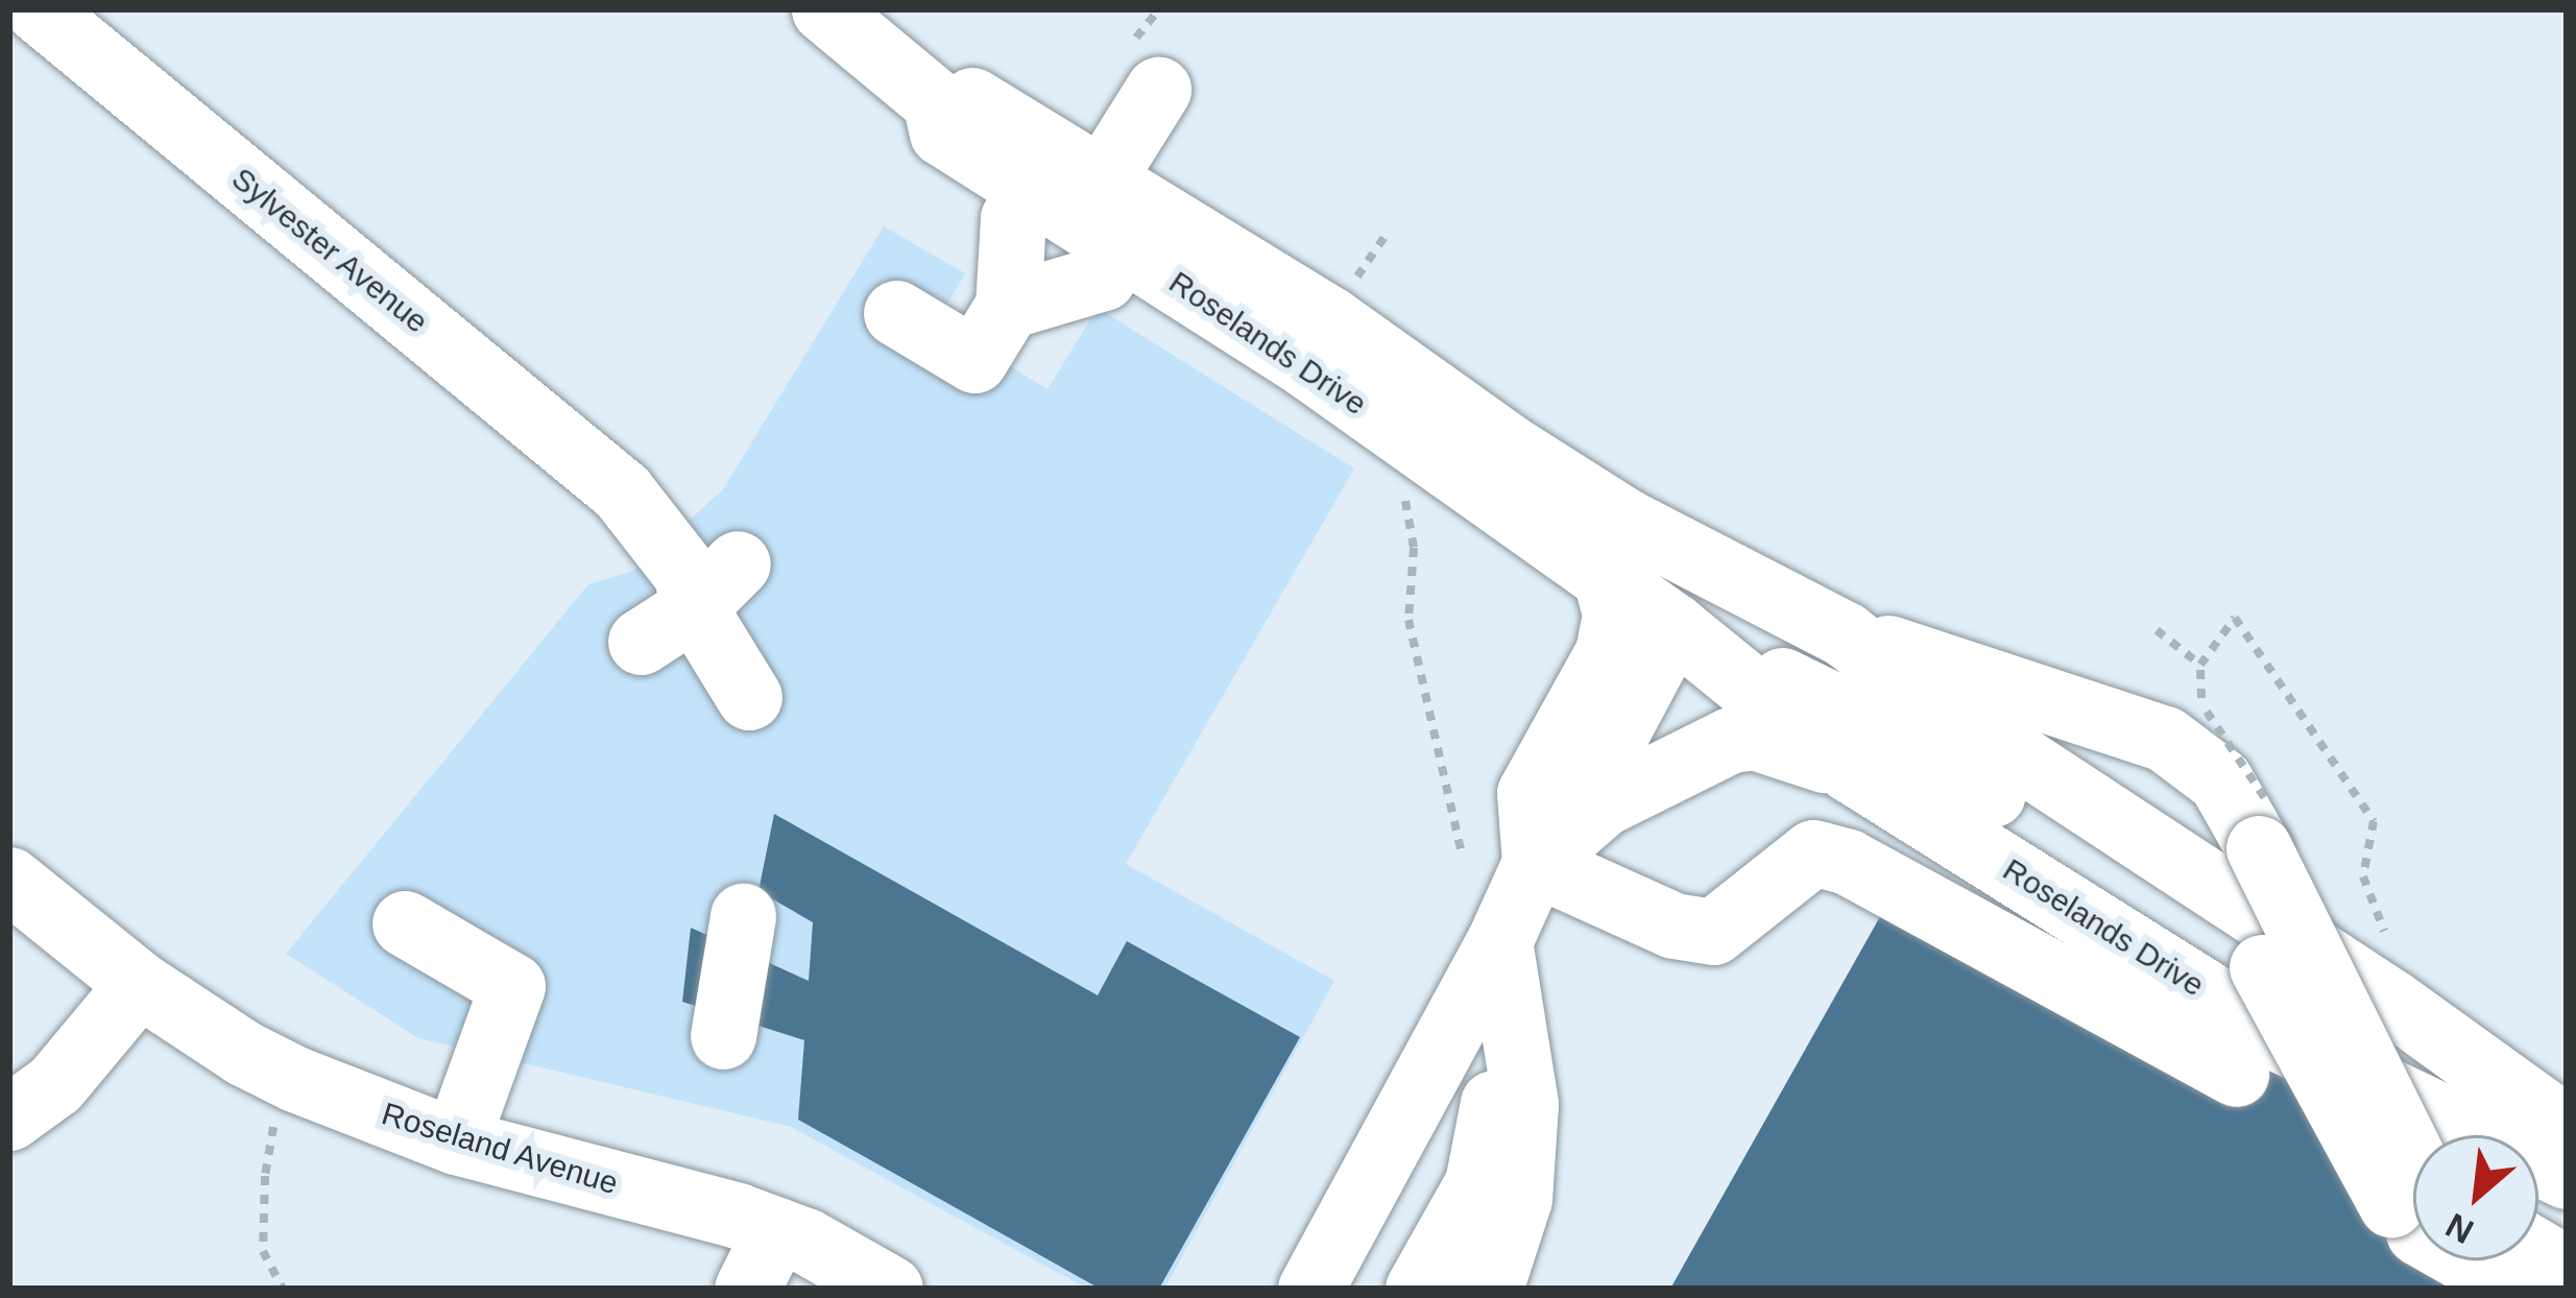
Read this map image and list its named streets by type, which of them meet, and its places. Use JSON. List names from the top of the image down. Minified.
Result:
{"streets":{"street":["Sylvester Avenue","Roselands Drive","Roseland Avenue"]},"north":"bottom left"}
